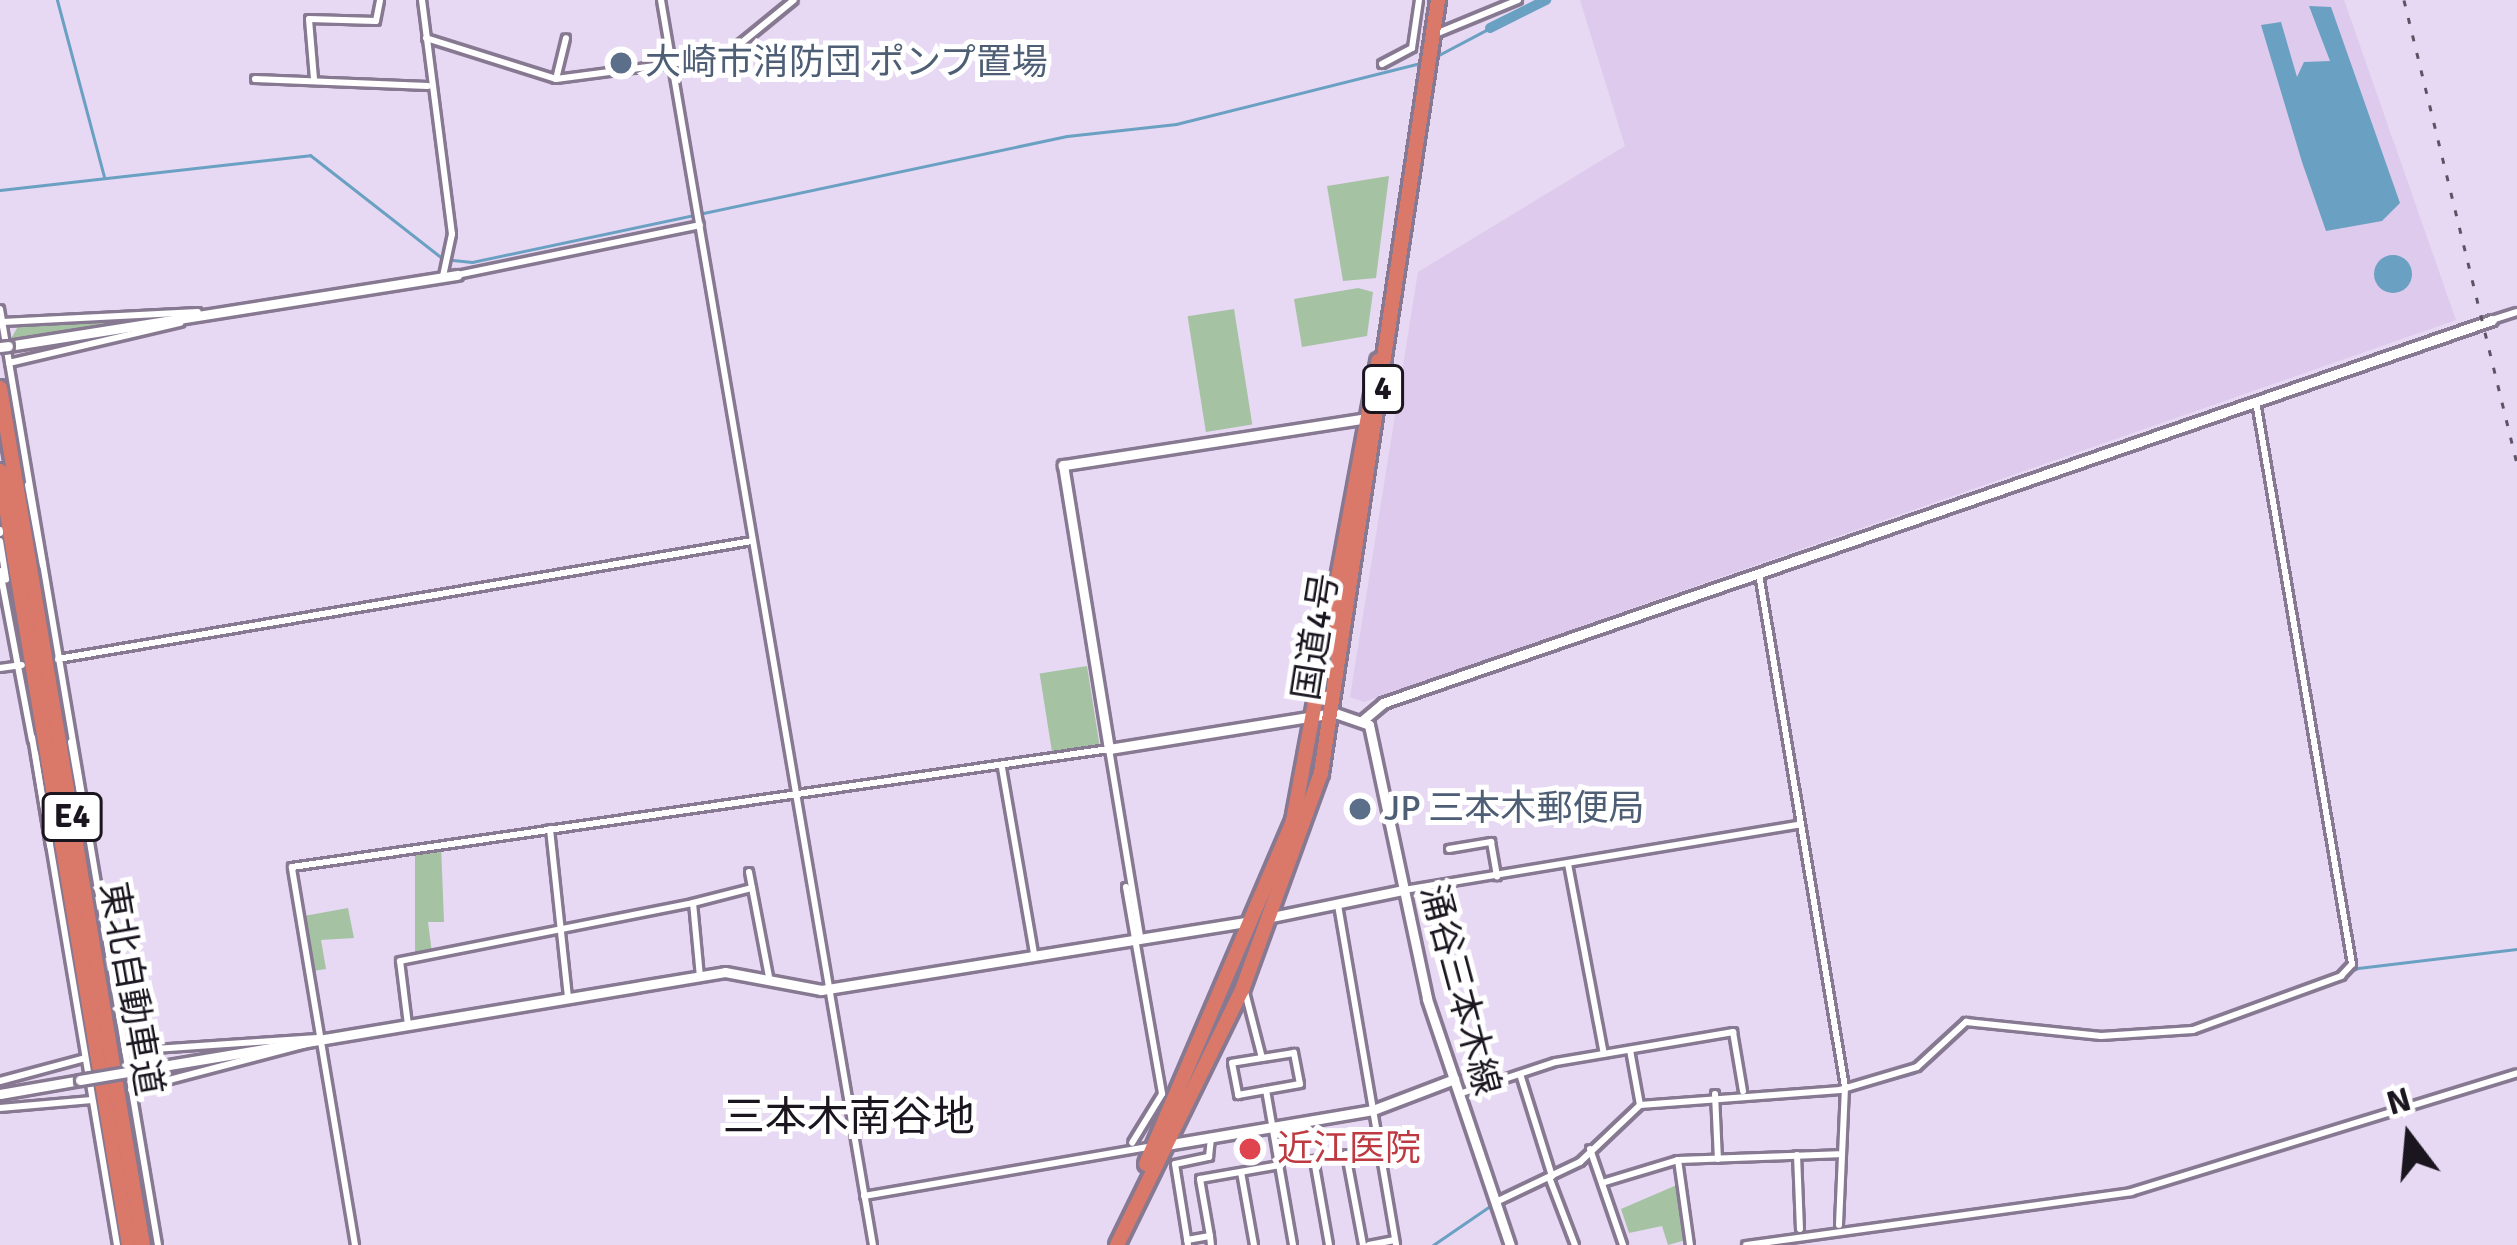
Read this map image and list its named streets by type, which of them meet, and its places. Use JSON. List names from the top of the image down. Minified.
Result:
{"streets":{"highway":["4","国道4号","E4","東北自動車道"],"street":["涌谷三本木線"]},"districts":["三本木南谷地"],"places":["大崎市消防団 ポンプ置場","JP 三本木郵便局","近江医院"],"north":"top"}
